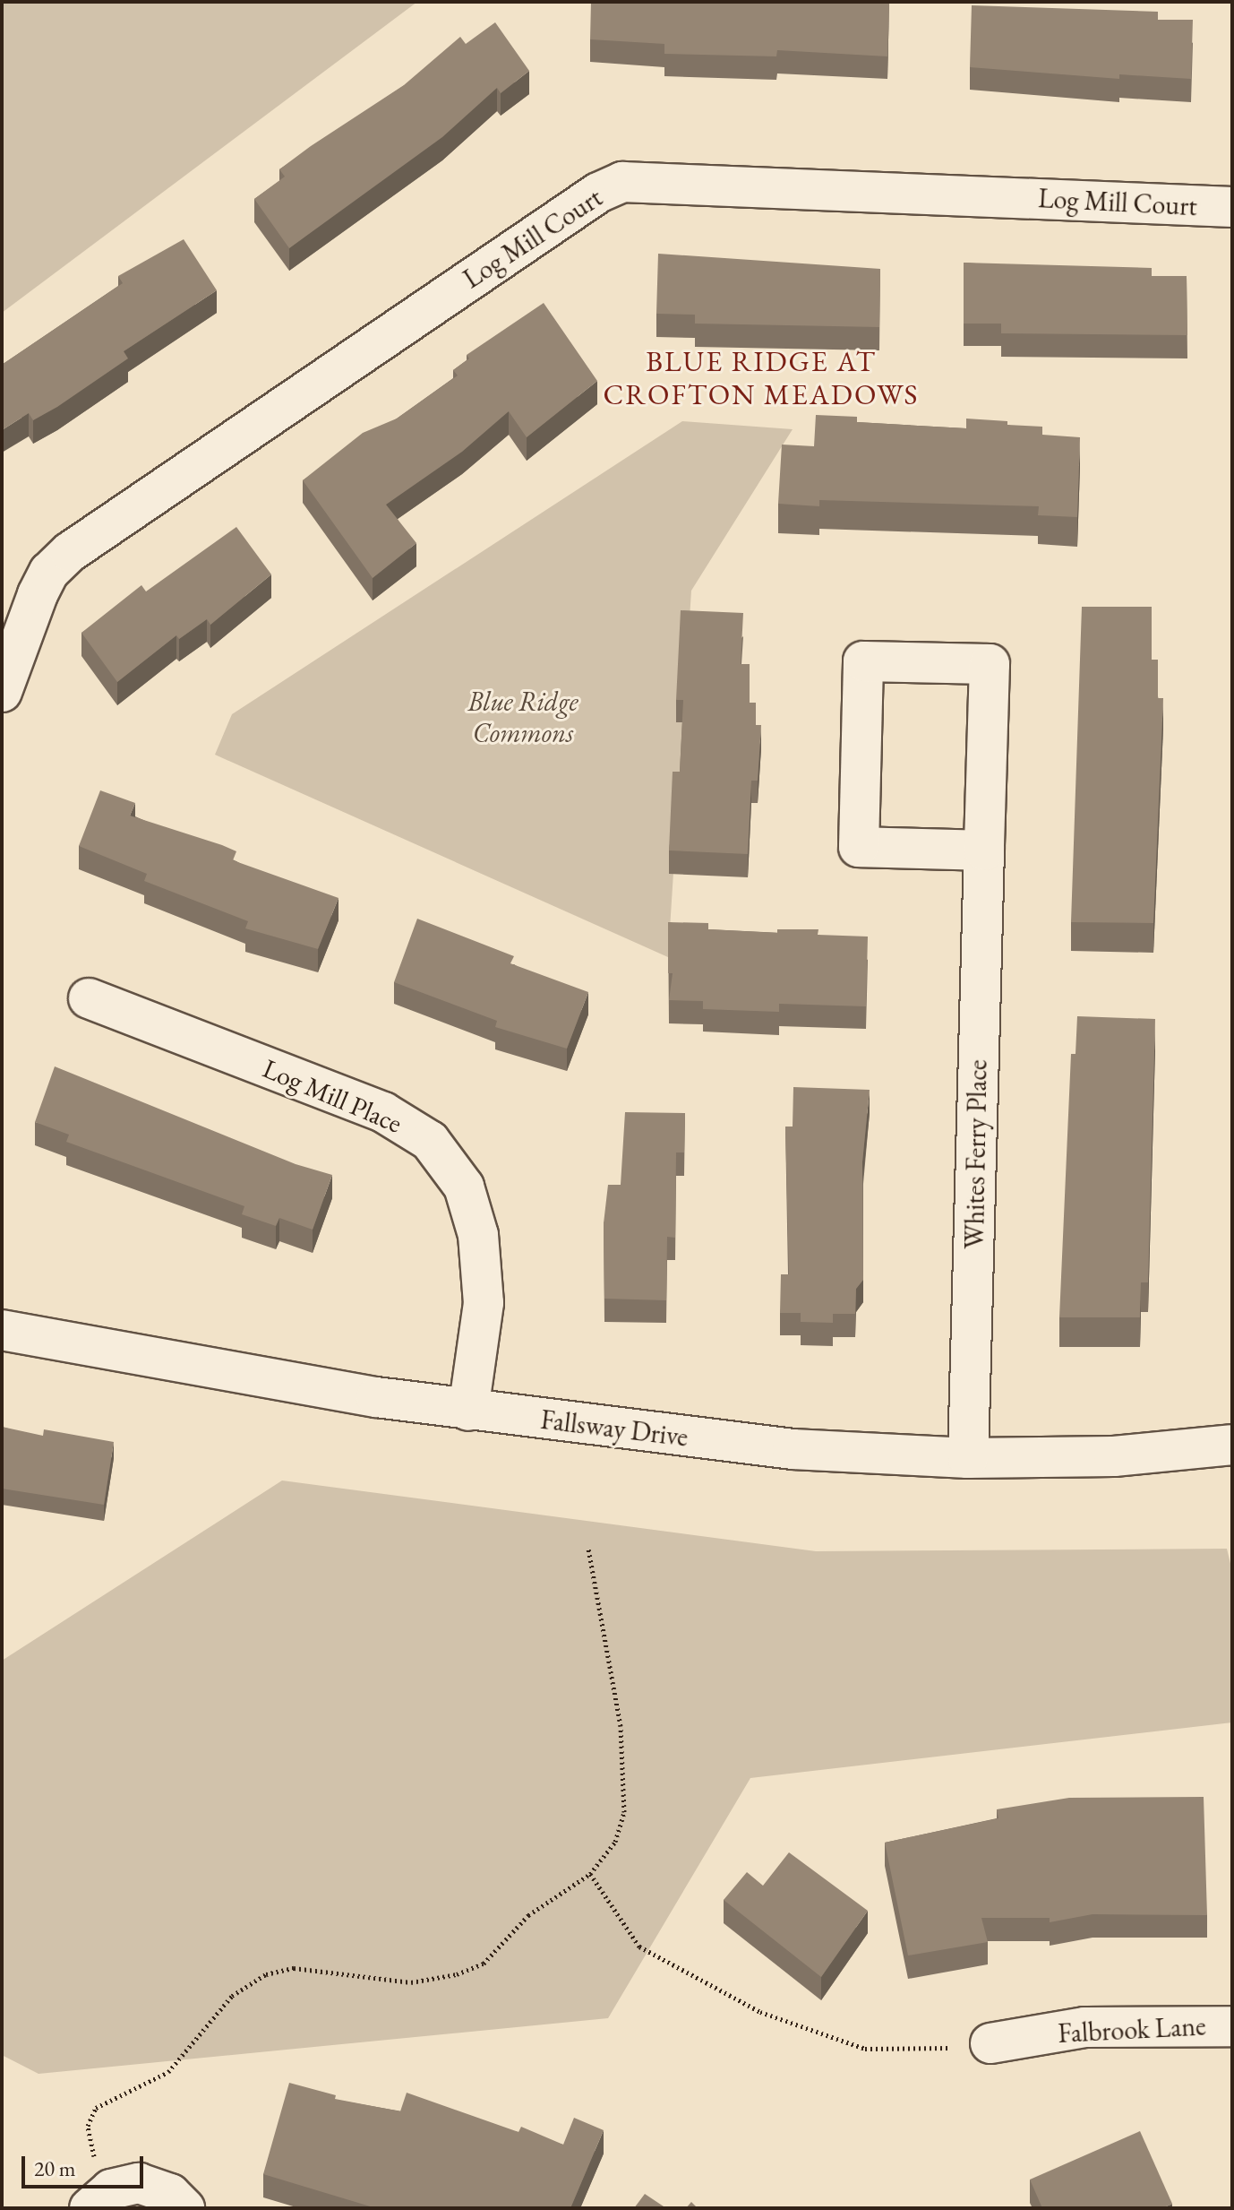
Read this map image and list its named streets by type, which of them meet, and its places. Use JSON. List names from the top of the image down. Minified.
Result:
{"streets":{"street":["Log Mill Court","Log Mill Place","Whites Ferry Place","Fallsway Drive","Falbrook Lane"]},"crossings":[["Log Mill Place","Fallsway Drive"],["Whites Ferry Place","Fallsway Drive"]],"districts":["BLUE RIDGE AT CROFTON MEADOWS"],"parks":["Blue Ridge Commons"],"scale_bar":"20 m"}
